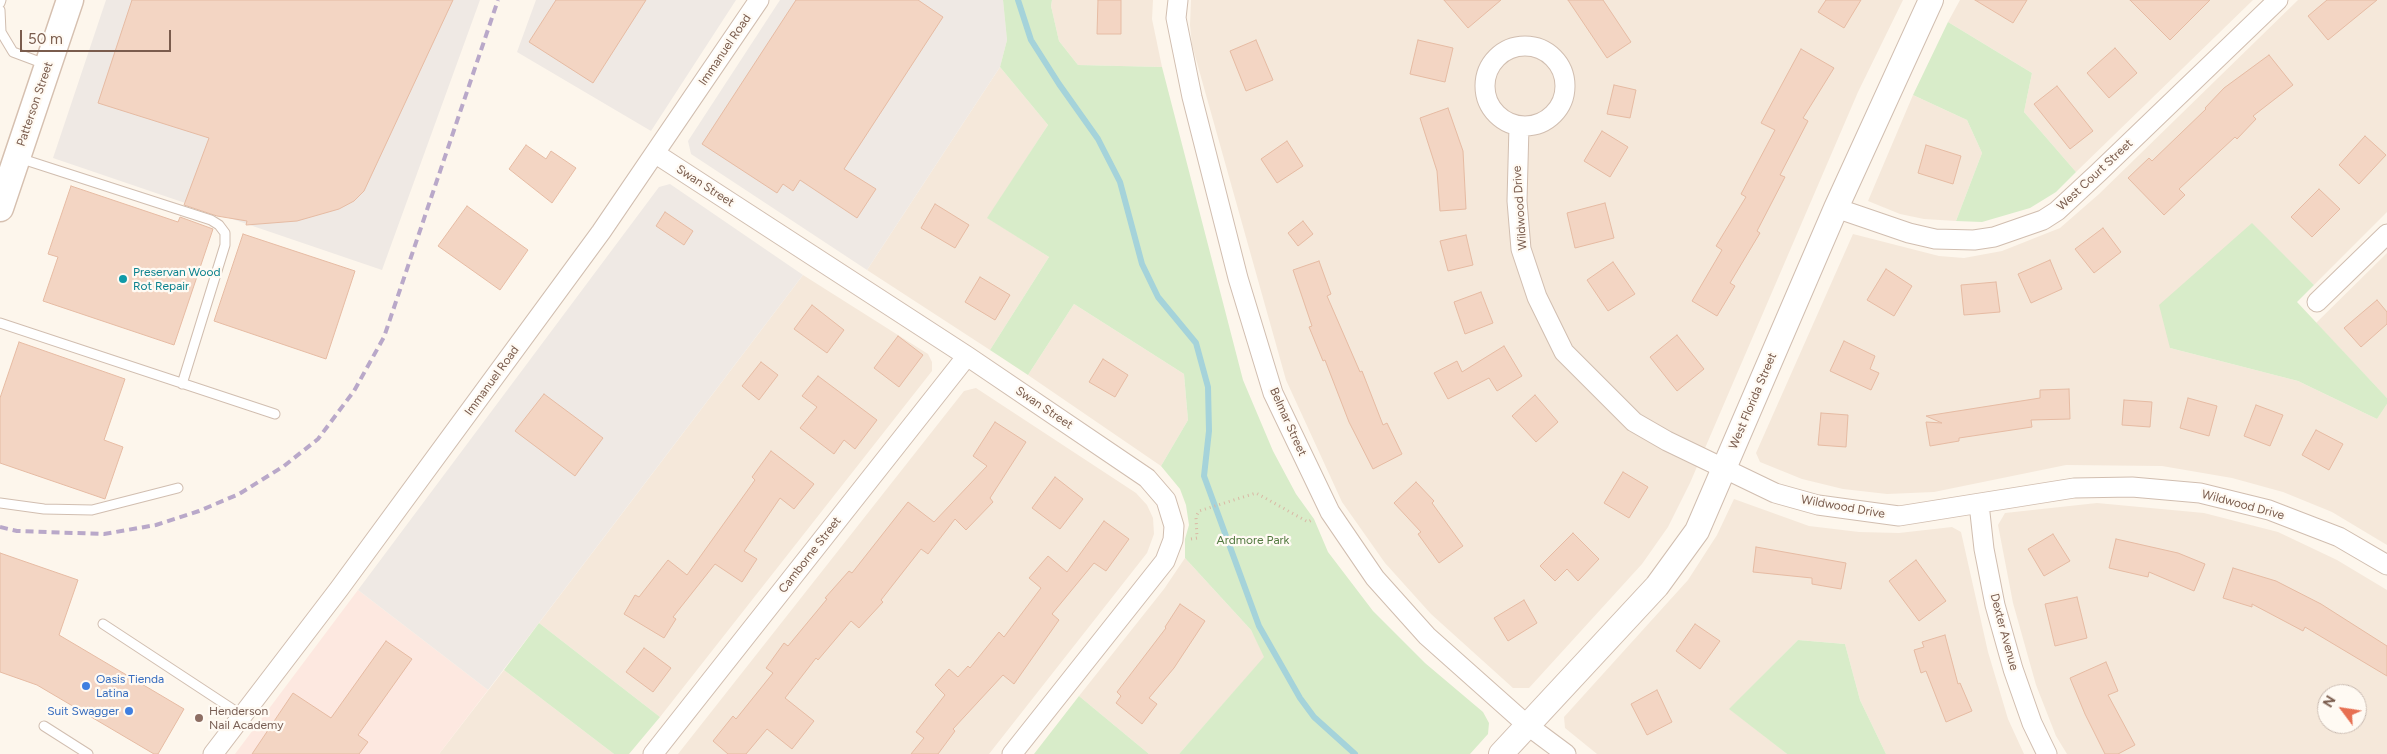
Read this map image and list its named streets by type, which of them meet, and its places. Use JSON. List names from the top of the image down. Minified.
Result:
{"streets":{"main road":["Patterson Street"],"street":["Immanuel Road","West Court Street","Swan Street","Wildwood Drive","West Florida Street","Belmar Street","Camborne Street","Dexter Avenue"]},"crossings":[["Immanuel Road","Swan Street"],["West Court Street","West Florida Street"],["Swan Street","Camborne Street"],["Wildwood Drive","West Florida Street"],["Wildwood Drive","Dexter Avenue"],["West Florida Street","Belmar Street"]],"parks":["Ardmore Park"],"places":["Preservan Wood Rot Repair","Oasis Tienda Latina","Suit Swagger","Henderson Nail Academy"],"scale_bar":"50 m","north":"top left"}
